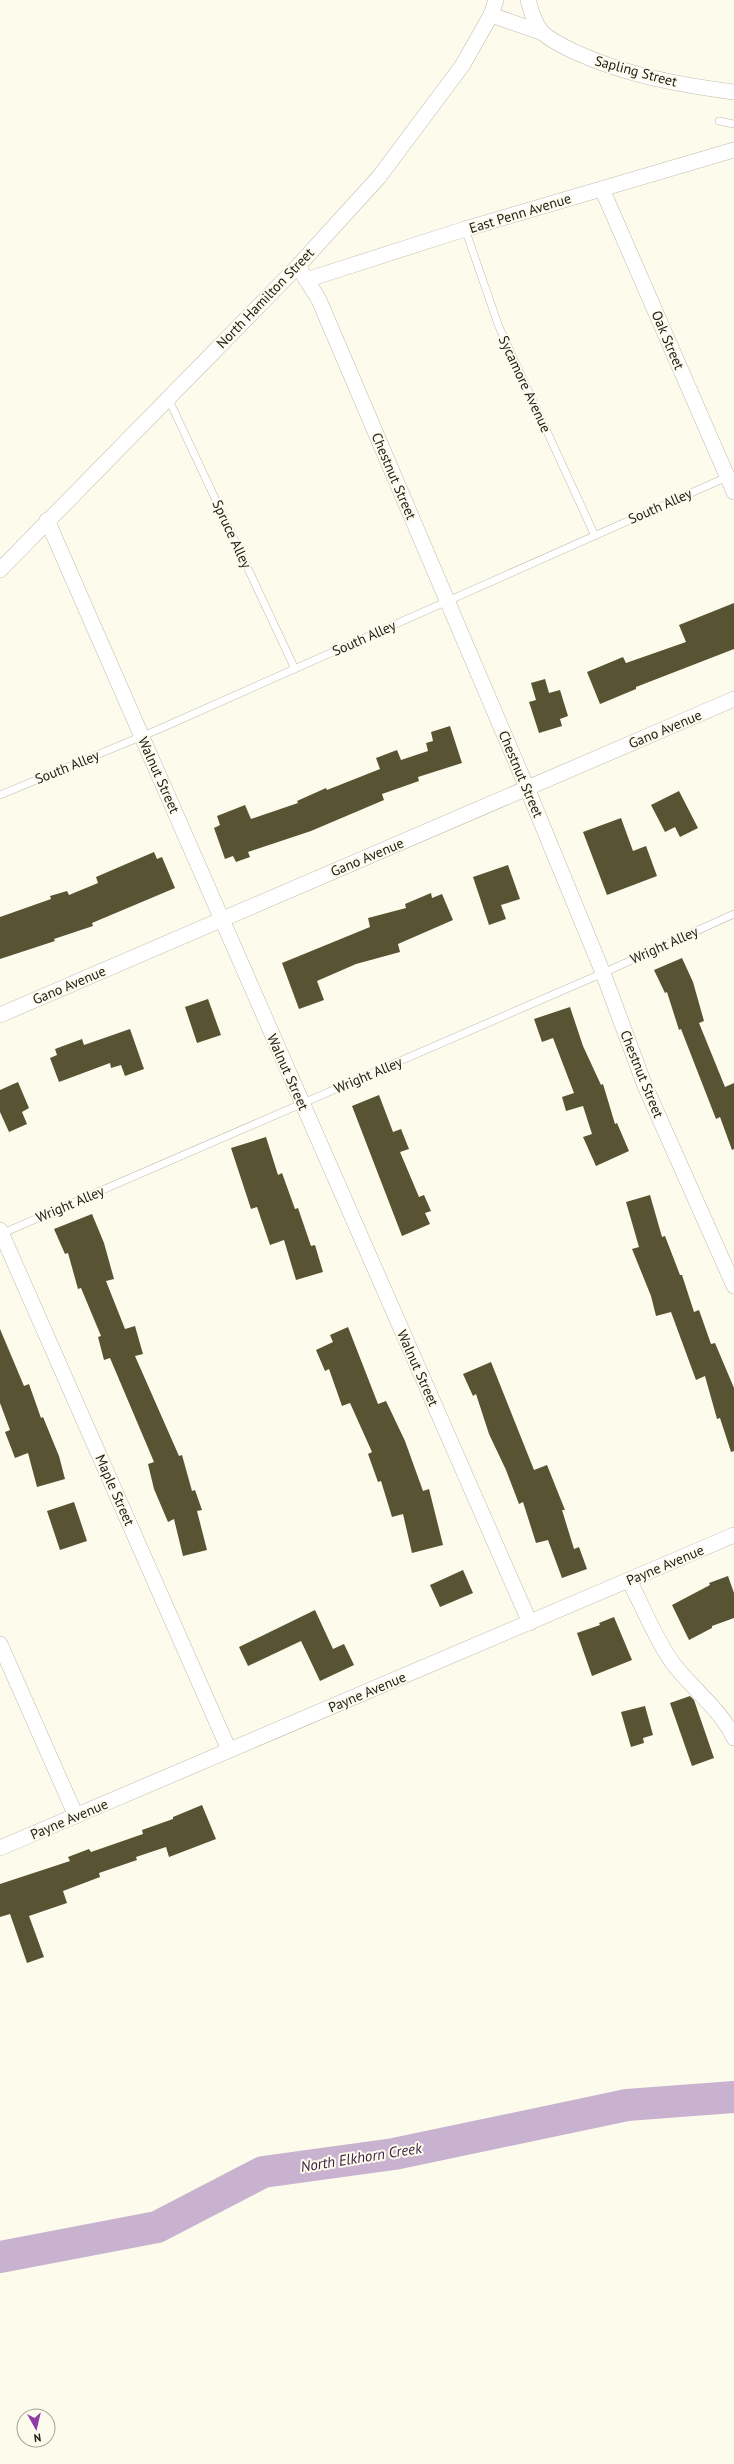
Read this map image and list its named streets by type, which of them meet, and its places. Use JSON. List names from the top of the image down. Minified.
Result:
{"streets":{"street":["Sapling Street","East Penn Avenue","North Hamilton Street","Oak Street","Chestnut Street","Gano Avenue","Walnut Street","Maple Street","Payne Avenue"],"lane":["Sycamore Avenue","South Alley","Spruce Alley","Wright Alley"]},"crossings":[["Sapling Street","North Hamilton Street"],["East Penn Avenue","Oak Street"],["East Penn Avenue","Sycamore Avenue"],["East Penn Avenue","Chestnut Street"],["North Hamilton Street","Chestnut Street"],["North Hamilton Street","Spruce Alley"],["North Hamilton Street","Walnut Street"],["Oak Street","South Alley"],["Sycamore Avenue","South Alley"],["Chestnut Street","South Alley"],["Chestnut Street","Gano Avenue"],["Chestnut Street","Wright Alley"],["South Alley","Spruce Alley"],["South Alley","Walnut Street"],["Gano Avenue","Walnut Street"],["Walnut Street","Wright Alley"],["Walnut Street","Payne Avenue"],["Wright Alley","Maple Street"],["Maple Street","Payne Avenue"]],"water":["North Elkhorn Creek"],"north":"bottom"}
